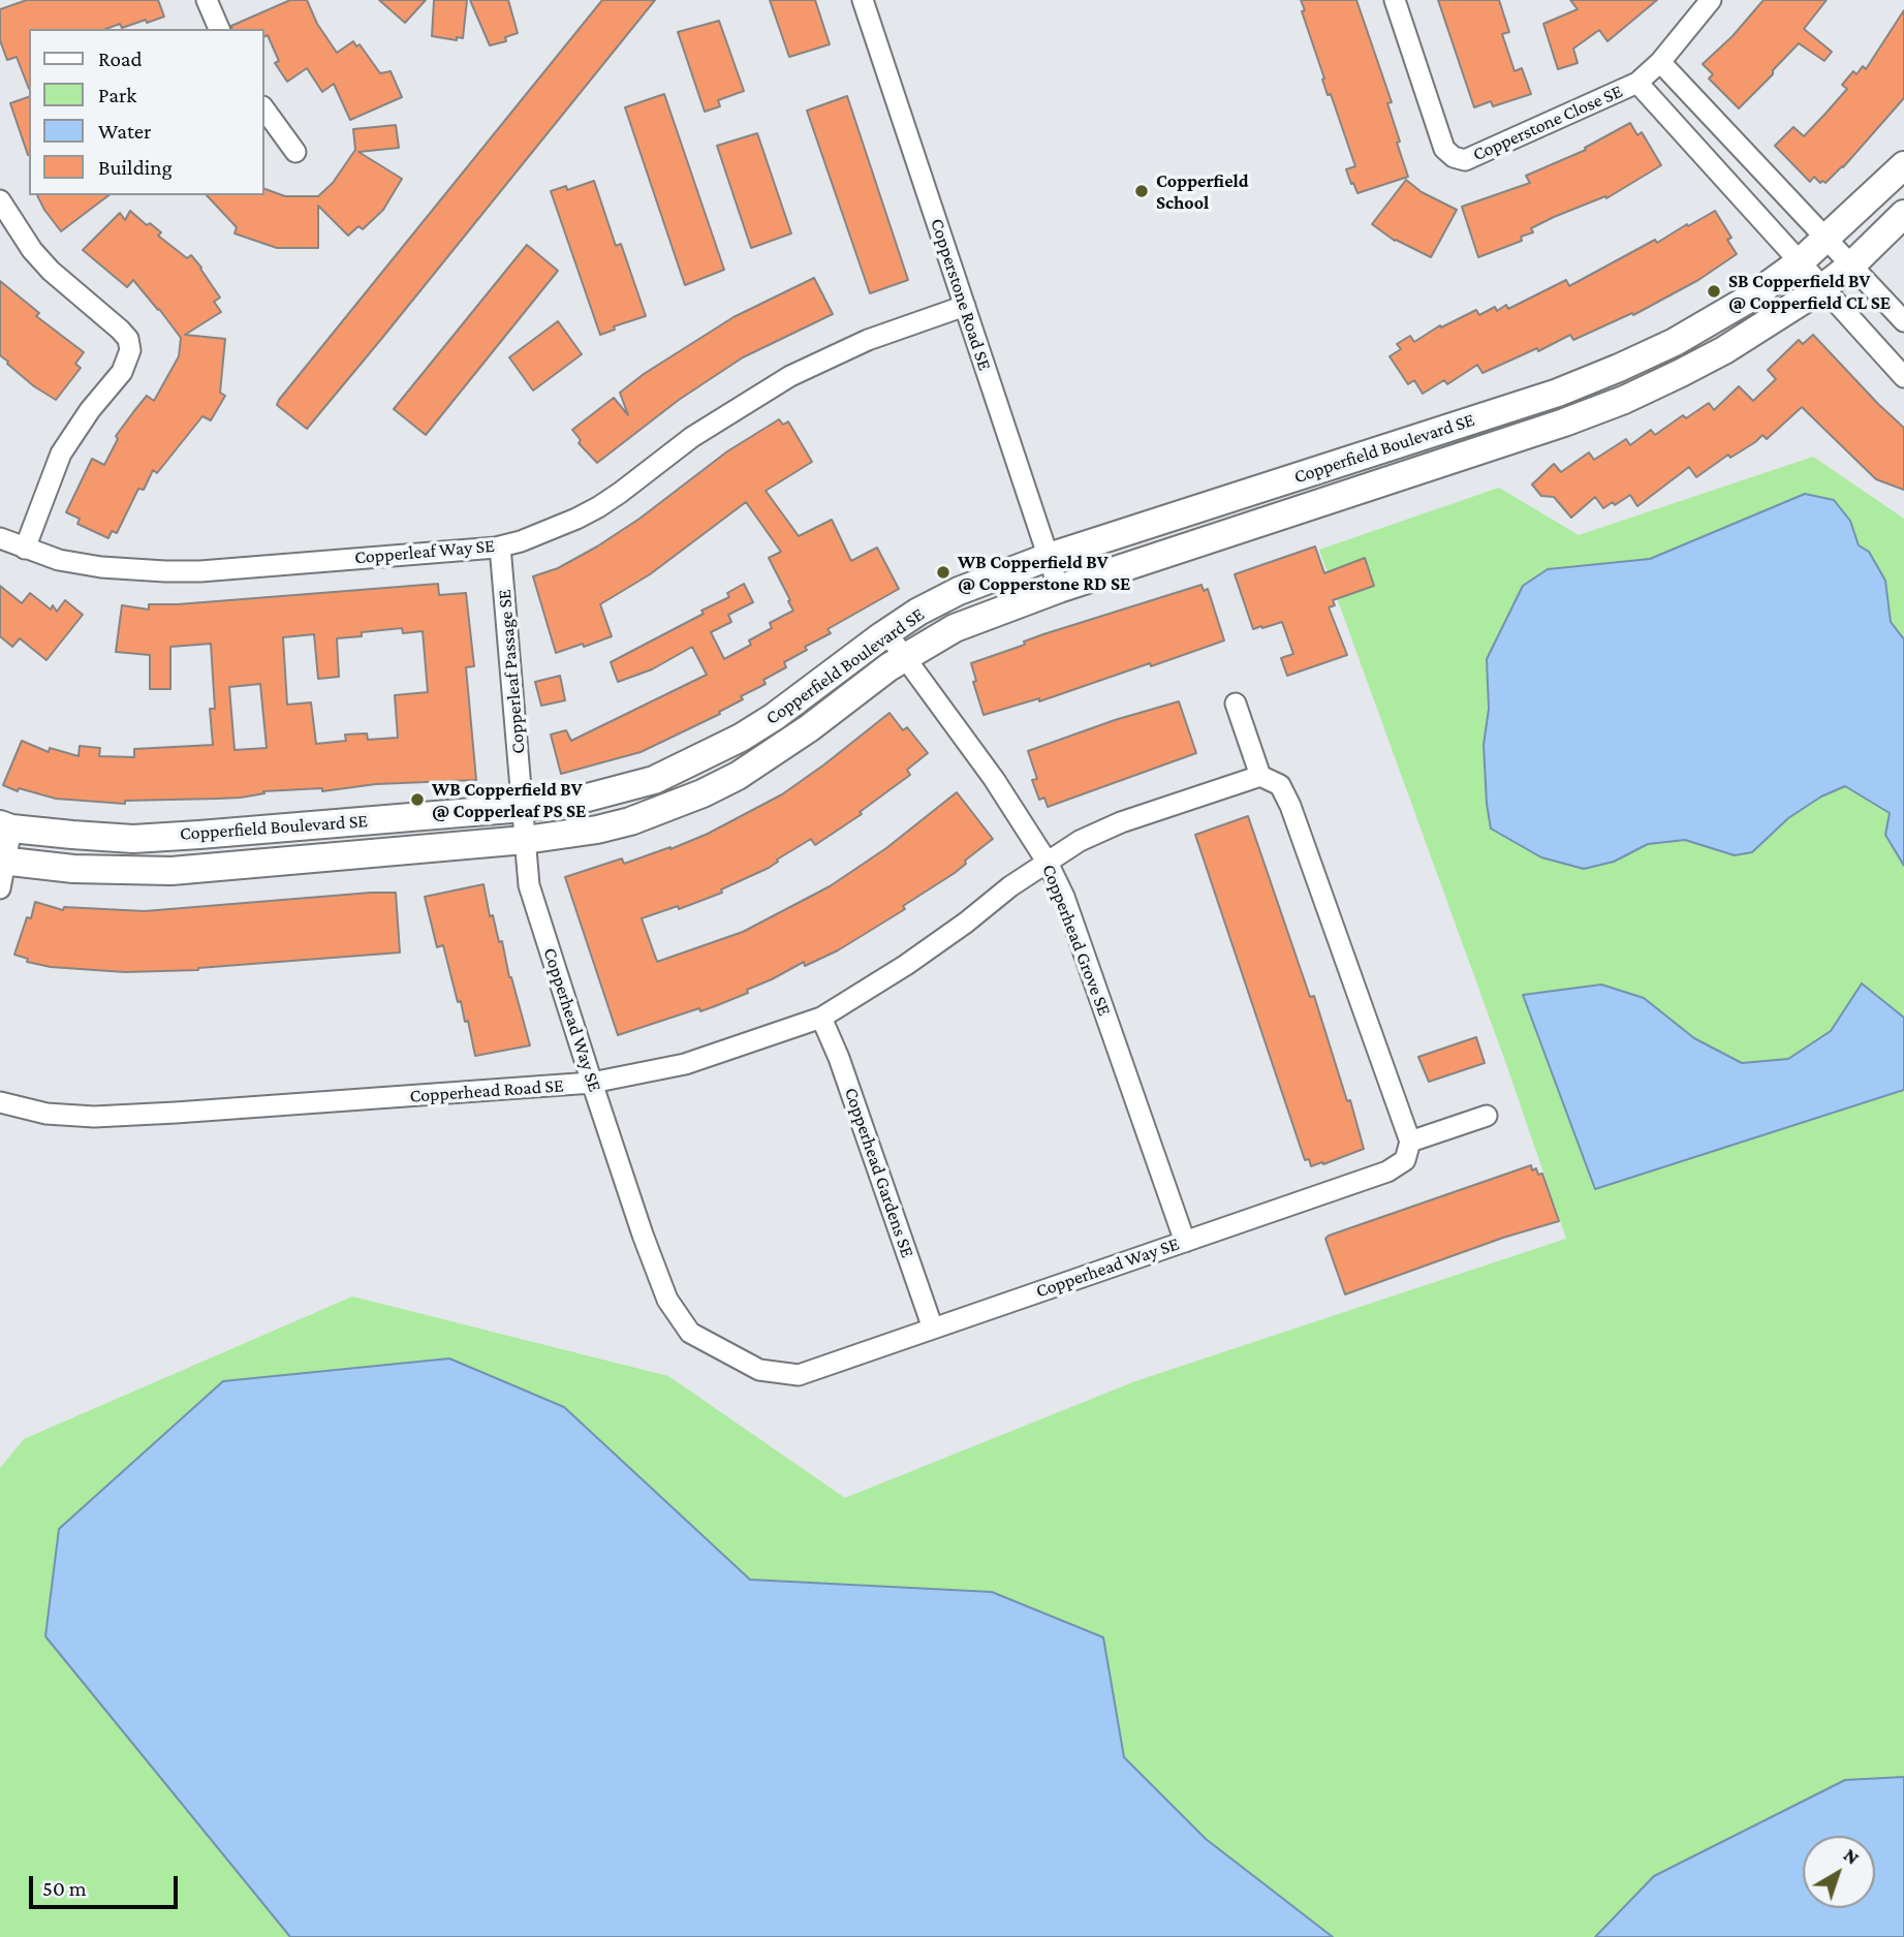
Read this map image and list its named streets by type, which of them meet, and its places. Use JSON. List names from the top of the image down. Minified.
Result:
{"streets":{"street":["Copperstone Close SE","Copperstone Road SE","Copperfield Boulevard SE","Copperleaf Way SE","Copperleaf Passage SE","Copperhead Grove SE","Copperhead Way SE","Copperhead Road SE","Copperhead Gardens SE"]},"crossings":[["Copperstone Close SE","Copperfield Boulevard SE"],["Copperstone Road SE","Copperfield Boulevard SE"],["Copperstone Road SE","Copperleaf Way SE"],["Copperfield Boulevard SE","Copperleaf Passage SE"],["Copperfield Boulevard SE","Copperhead Grove SE"],["Copperfield Boulevard SE","Copperhead Way SE"],["Copperleaf Way SE","Copperleaf Passage SE"],["Copperleaf Passage SE","Copperhead Way SE"],["Copperhead Grove SE","Copperhead Way SE"],["Copperhead Grove SE","Copperhead Road SE"],["Copperhead Way SE","Copperhead Road SE"],["Copperhead Way SE","Copperhead Gardens SE"],["Copperhead Road SE","Copperhead Gardens SE"]],"places":["Copperfield School","SB Copperfield BV @ Copperfield CL SE","WB Copperfield BV @ Copperstone RD SE","WB Copperfield BV @ Copperleaf PS SE"],"legend":["Road","Park","Water","Building"],"scale_bar":"50 m","north":"top right"}
